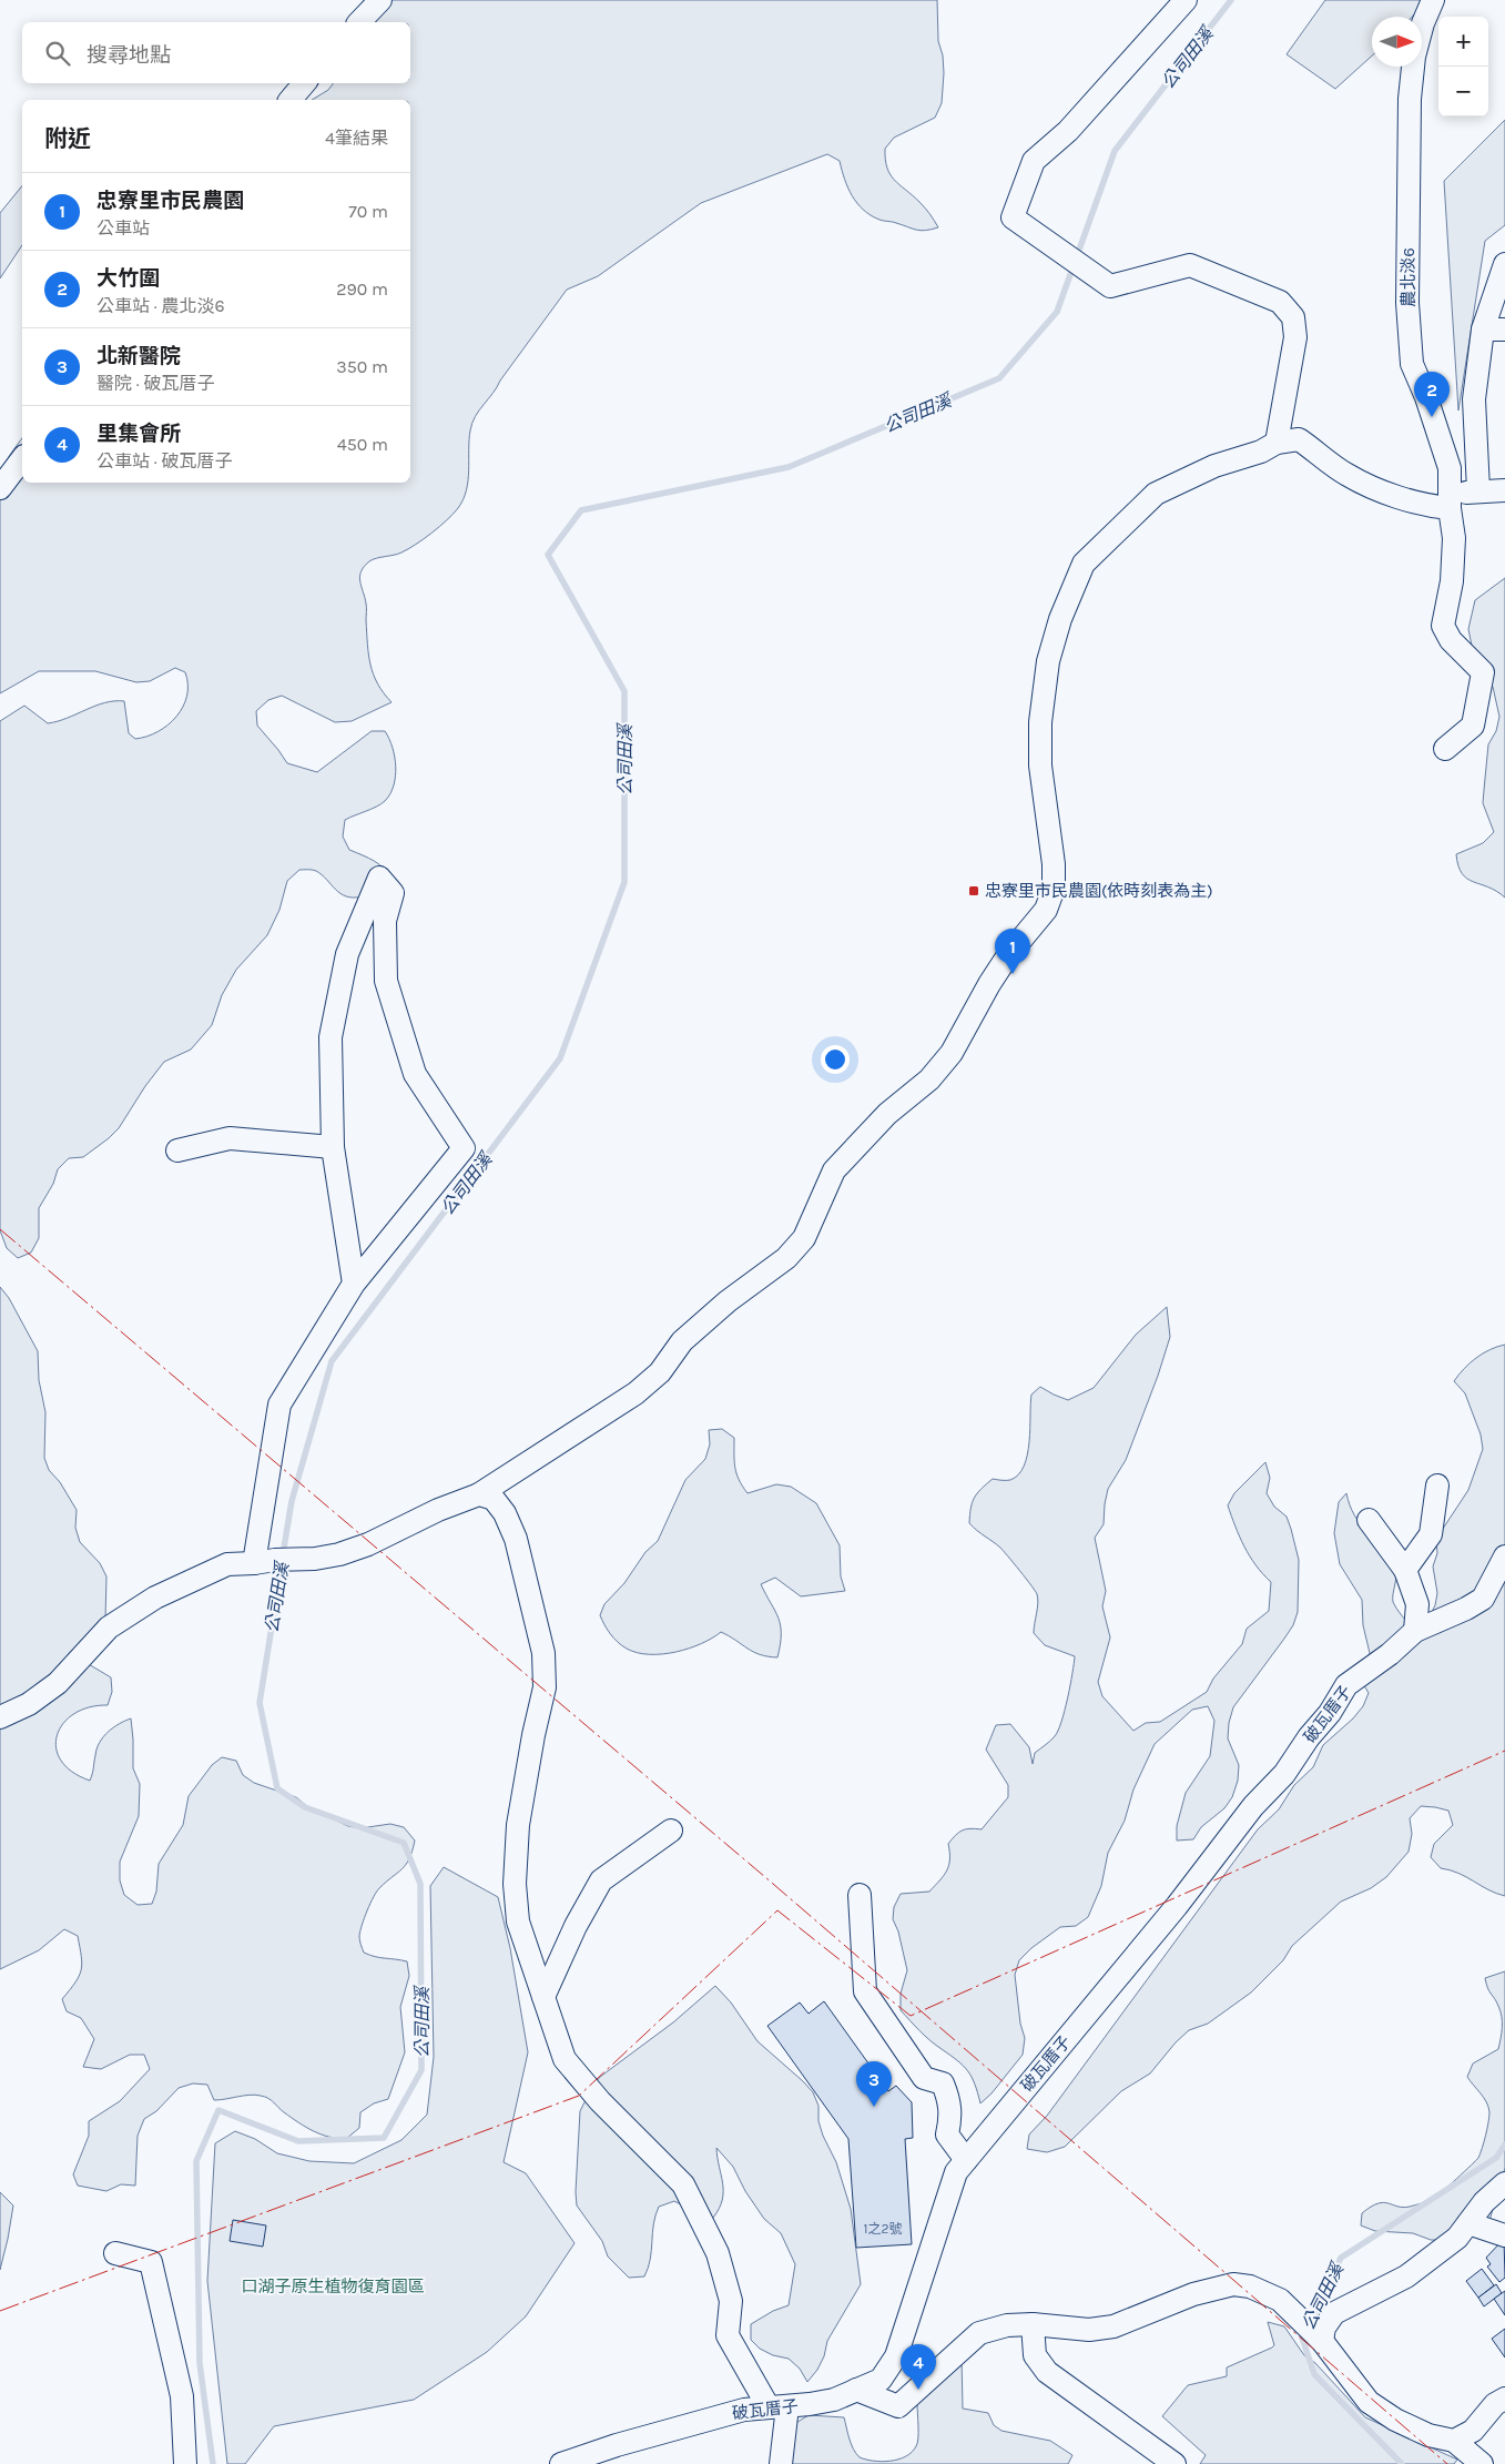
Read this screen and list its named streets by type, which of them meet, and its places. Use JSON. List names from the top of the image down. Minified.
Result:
{"streets":{"street":["農北淡6","破瓦厝子"]},"water":["公司田溪"],"parks":["口湖子原生植物復育園區"],"places":{"transit":["忠寮里市民農園(依時刻表為主)"]},"house_numbers":["1之2號"],"north":"right","page":{"map_buttons":["+","−"],"search":"搜尋地點","heading":["附近","4筆結果"],"list":[{"mark":"1","name":"忠寮里市民農園","note":"公車站","value":"70 m"},{"mark":"2","name":"大竹圍","note":"公車站 · 農北淡6","value":"290 m"},{"mark":"3","name":"北新醫院","note":"醫院 · 破瓦厝子","value":"350 m"},{"mark":"4","name":"里集會所","note":"公車站 · 破瓦厝子","value":"450 m"}],"pins":["2","1","3","4"]}}
